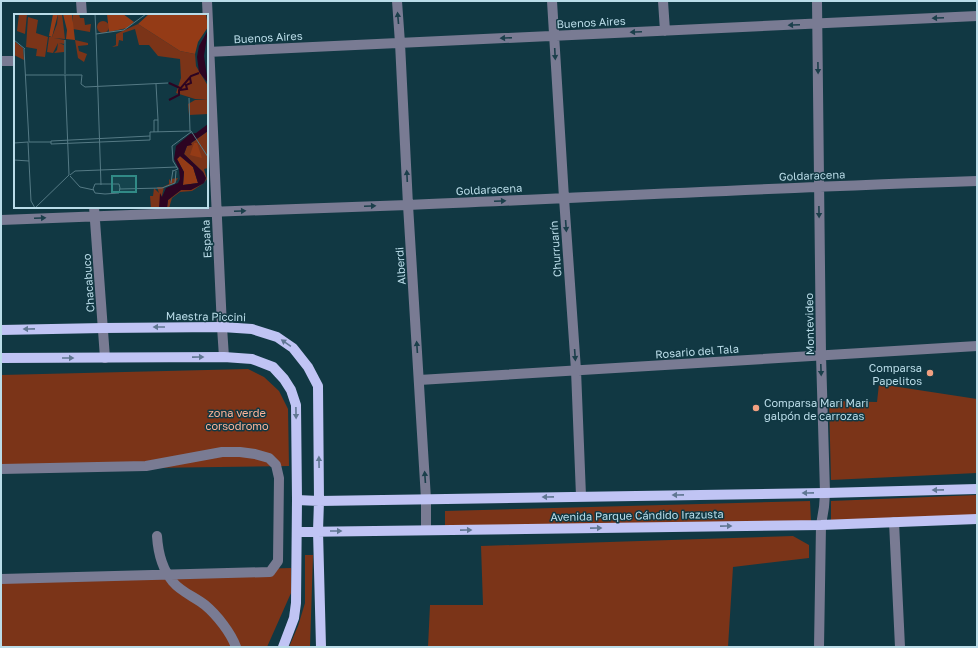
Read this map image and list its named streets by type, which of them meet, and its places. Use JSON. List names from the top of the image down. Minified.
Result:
{"streets":{"main road":["Maestra Piccini","Avenida Parque Cándido Irazusta"],"street":["Buenos Aires","Goldaracena","España","Churruarín","Alberdi","Chacabuco","Montevideo","Rosario del Tala"]},"crossings":[["Buenos Aires","España"],["Buenos Aires","Churruarín"],["Buenos Aires","Alberdi"],["Buenos Aires","Montevideo"],["Goldaracena","España"],["Goldaracena","Churruarín"],["Goldaracena","Alberdi"],["Goldaracena","Chacabuco"],["Goldaracena","Montevideo"],["España","Maestra Piccini"],["Churruarín","Rosario del Tala"],["Churruarín","Avenida Parque Cándido Irazusta"],["Alberdi","Rosario del Tala"],["Alberdi","Avenida Parque Cándido Irazusta"],["Chacabuco","Maestra Piccini"],["Maestra Piccini","Avenida Parque Cándido Irazusta"],["Montevideo","Rosario del Tala"],["Montevideo","Avenida Parque Cándido Irazusta"]],"one_way":["Buenos Aires","Goldaracena","Churruarín","Alberdi","Montevideo"],"parks":["zona verde corsodromo"],"places":["Comparsa Papelitos","Comparsa Mari Mari galpón de carrozas"]}
